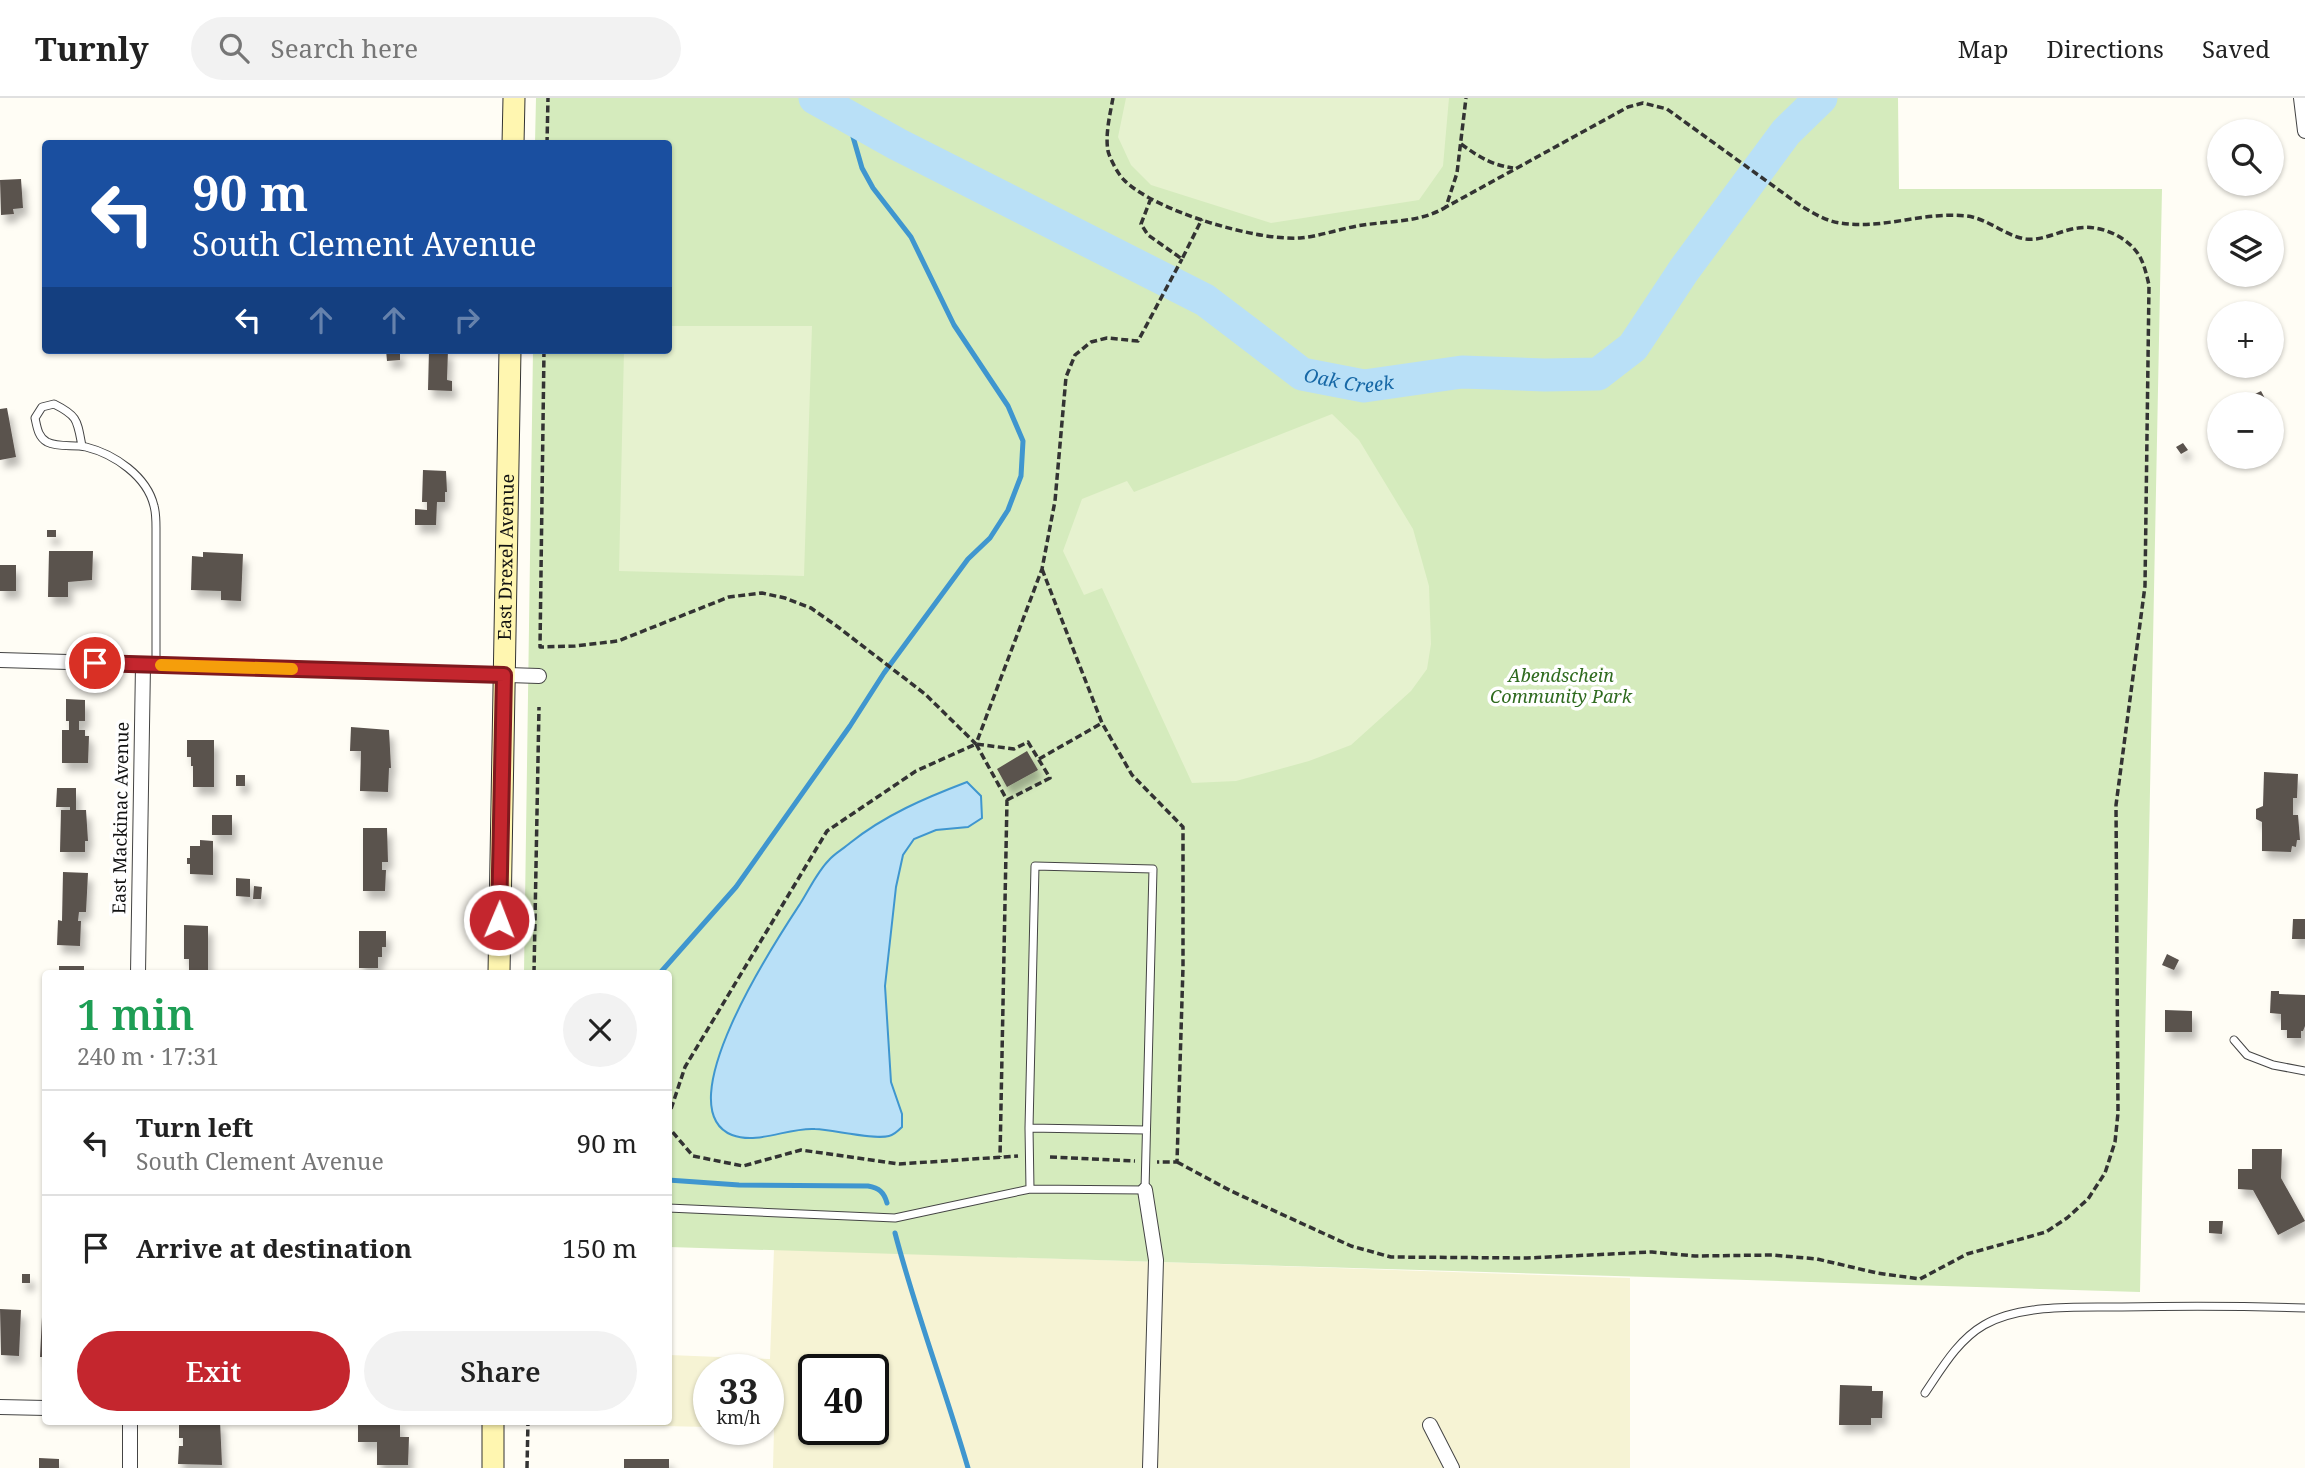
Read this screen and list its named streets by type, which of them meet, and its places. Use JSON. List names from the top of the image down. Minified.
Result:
{"streets":{"street":["East Drexel Avenue","East Mackinac Avenue"]},"water":["Oak Creek"],"parks":["Abendschein Community Park"],"page":{"header":"Turnly","search":"Search here","nav":["Map","Directions","Saved"],"map_buttons":["+","−"],"turn":["90 m","South Clement Avenue"],"heading":["1 min","240 m · 17:31"],"list":[{"name":"Turn left","note":"South Clement Avenue","value":"90 m"},{"name":"Arrive at destination","value":"150 m"}],"buttons":["Exit","Share"],"speed":"33 km/h","limit":"40"}}
